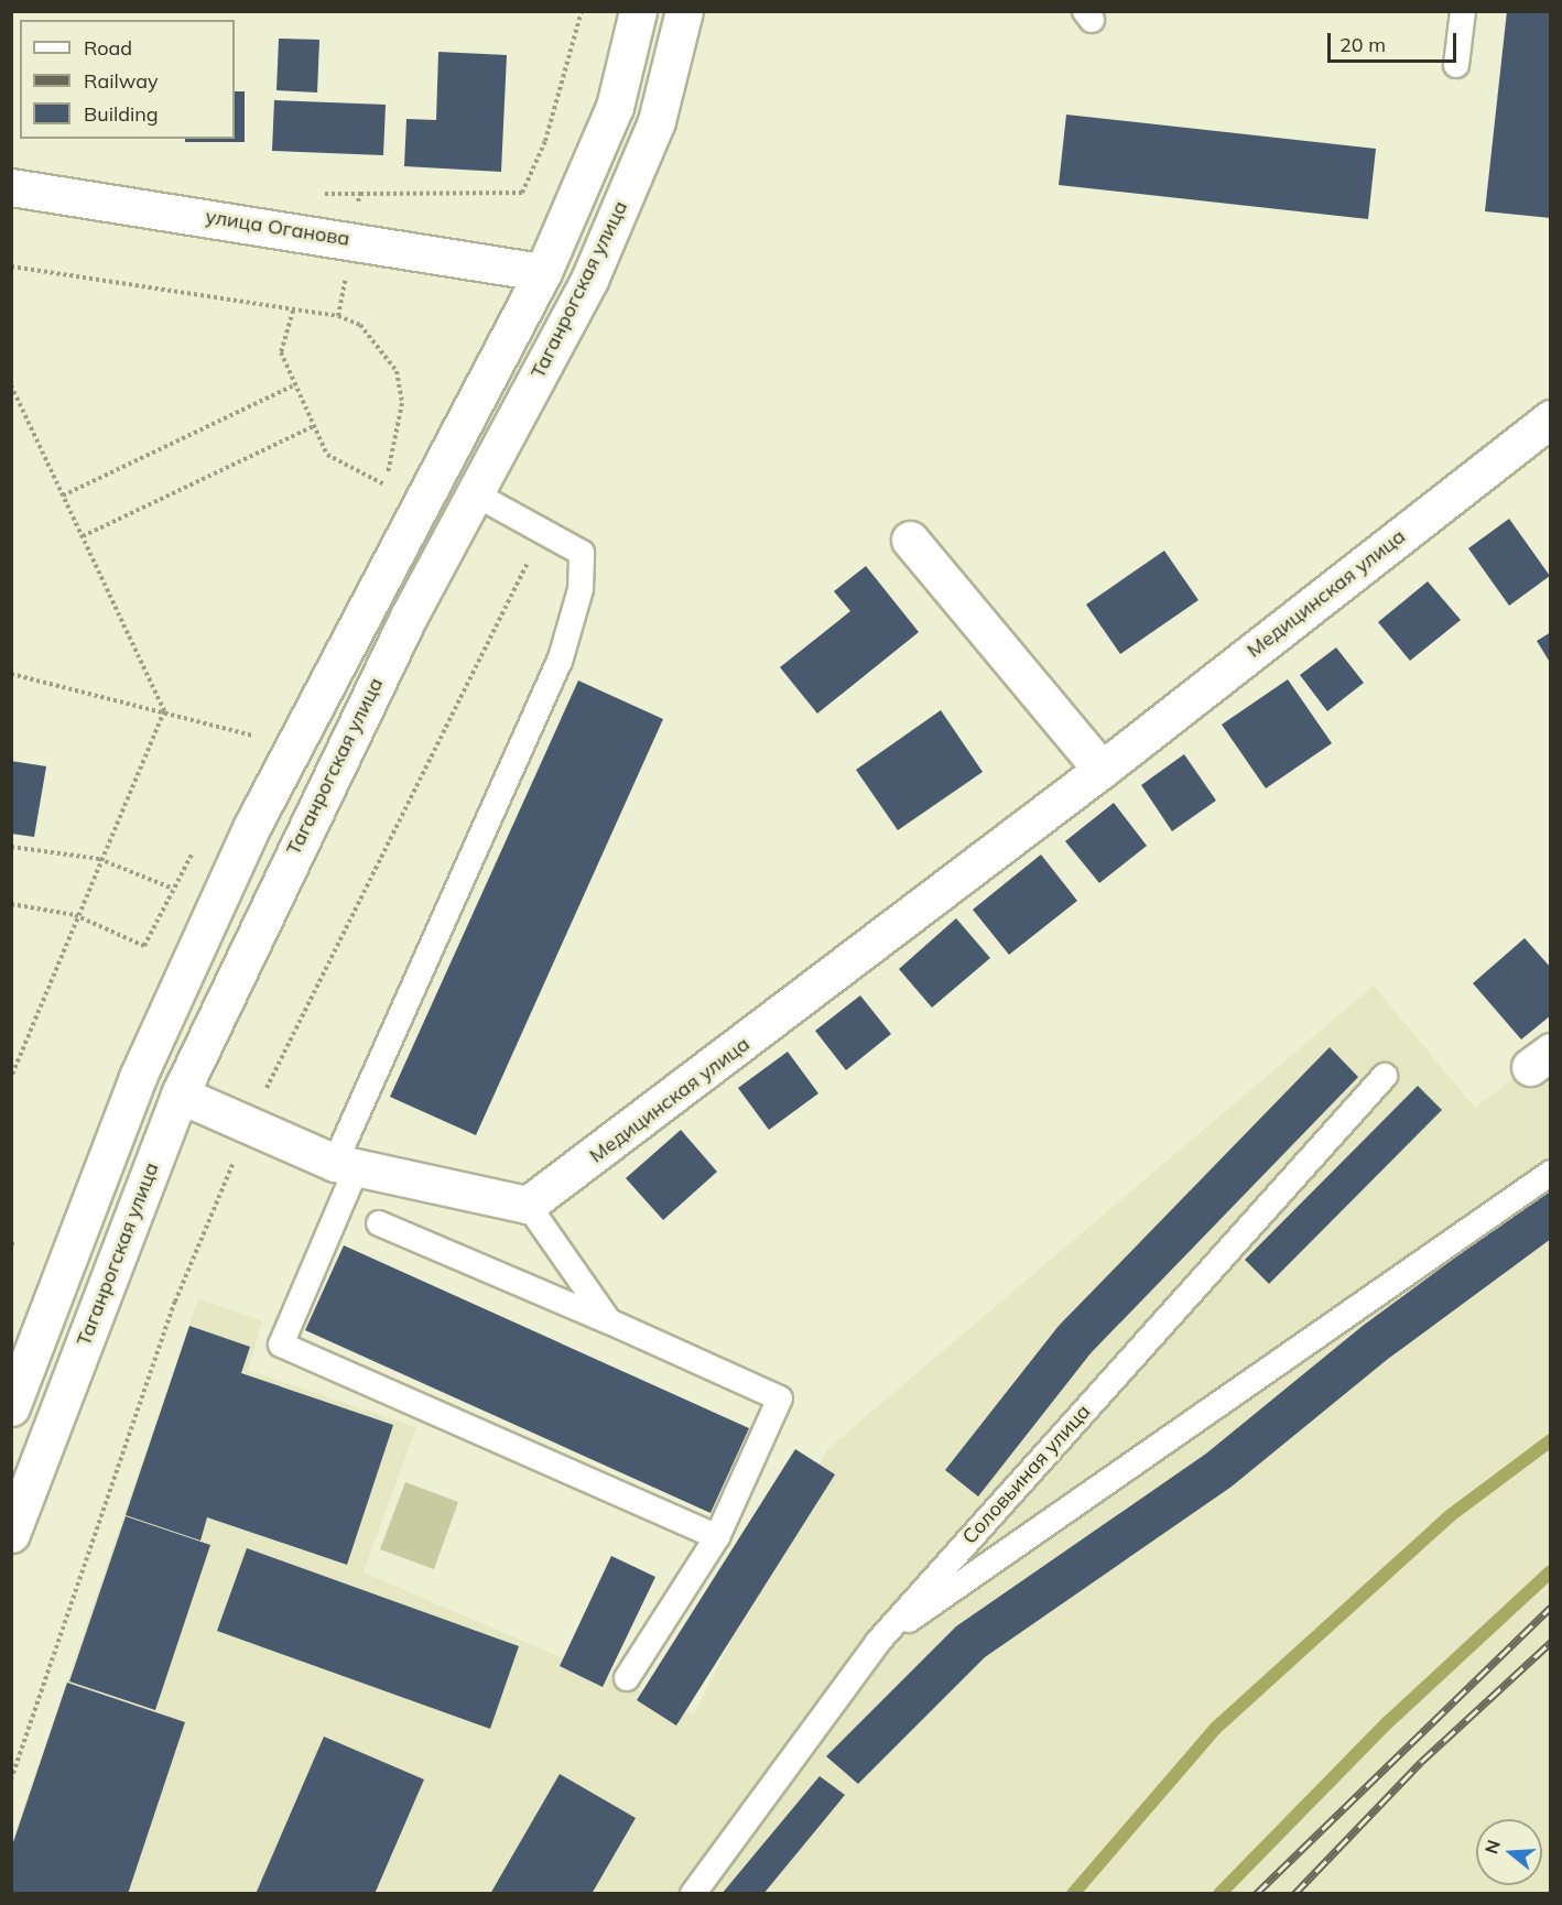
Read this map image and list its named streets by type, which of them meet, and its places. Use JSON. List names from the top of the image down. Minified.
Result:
{"streets":{"main road":["улица Оганова","Таганрогская улица","Медицинская улица"],"lane":["Соловьиная улица"]},"crossings":[["улица Оганова","Таганрогская улица"]],"legend":["Road","Railway","Building"],"scale_bar":"20 m","north":"left"}
